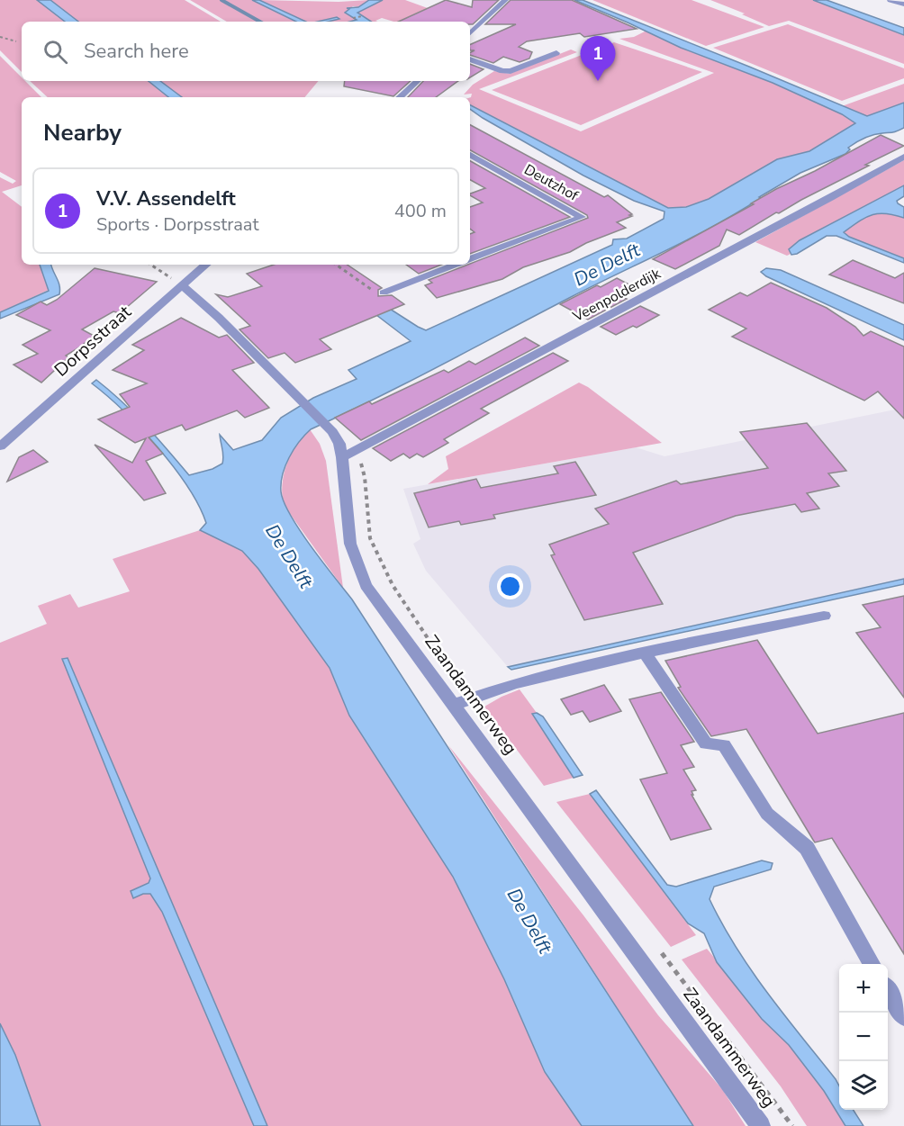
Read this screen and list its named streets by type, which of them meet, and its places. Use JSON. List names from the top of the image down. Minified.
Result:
{"streets":{"street":["Deutzhof","Veenpolderdijk","Dorpsstraat","Zaandammerweg"]},"crossings":[["Veenpolderdijk","Zaandammerweg"],["Dorpsstraat","Zaandammerweg"]],"water":["De Delft"],"page":{"search":"Search here","pins":"1","heading":"Nearby","list":[{"mark":"1","name":"V.V. Assendelft","note":"Sports · Dorpsstraat","value":"400 m"}],"map_buttons":["+","−"]}}
